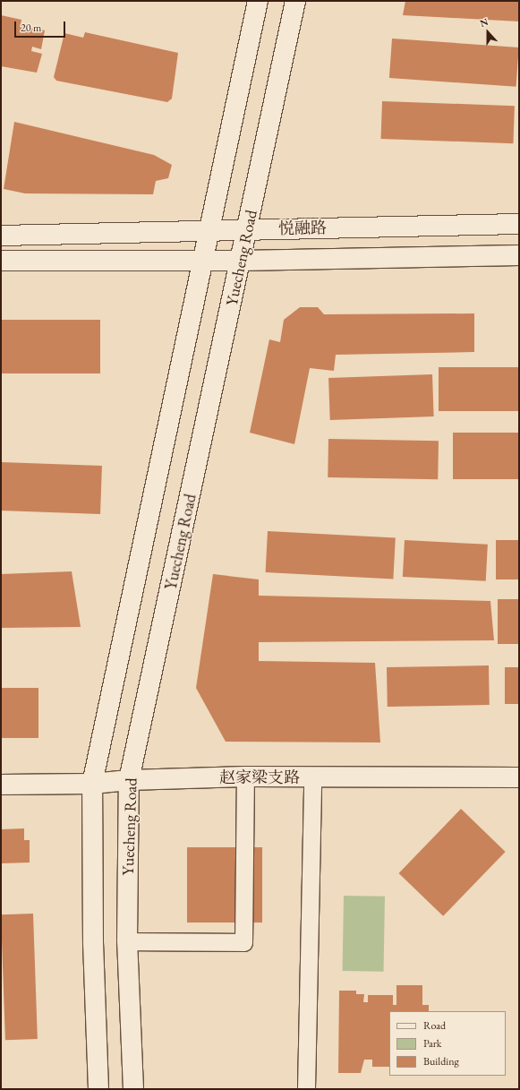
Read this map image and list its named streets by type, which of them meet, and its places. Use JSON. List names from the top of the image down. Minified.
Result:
{"streets":{"main road":["悦融路","Yuecheng Road","赵家梁支路"]},"crossings":[["悦融路","Yuecheng Road"],["Yuecheng Road","赵家梁支路"]],"legend":["Road","Park","Building"],"scale_bar":"20 m","north":"top"}
